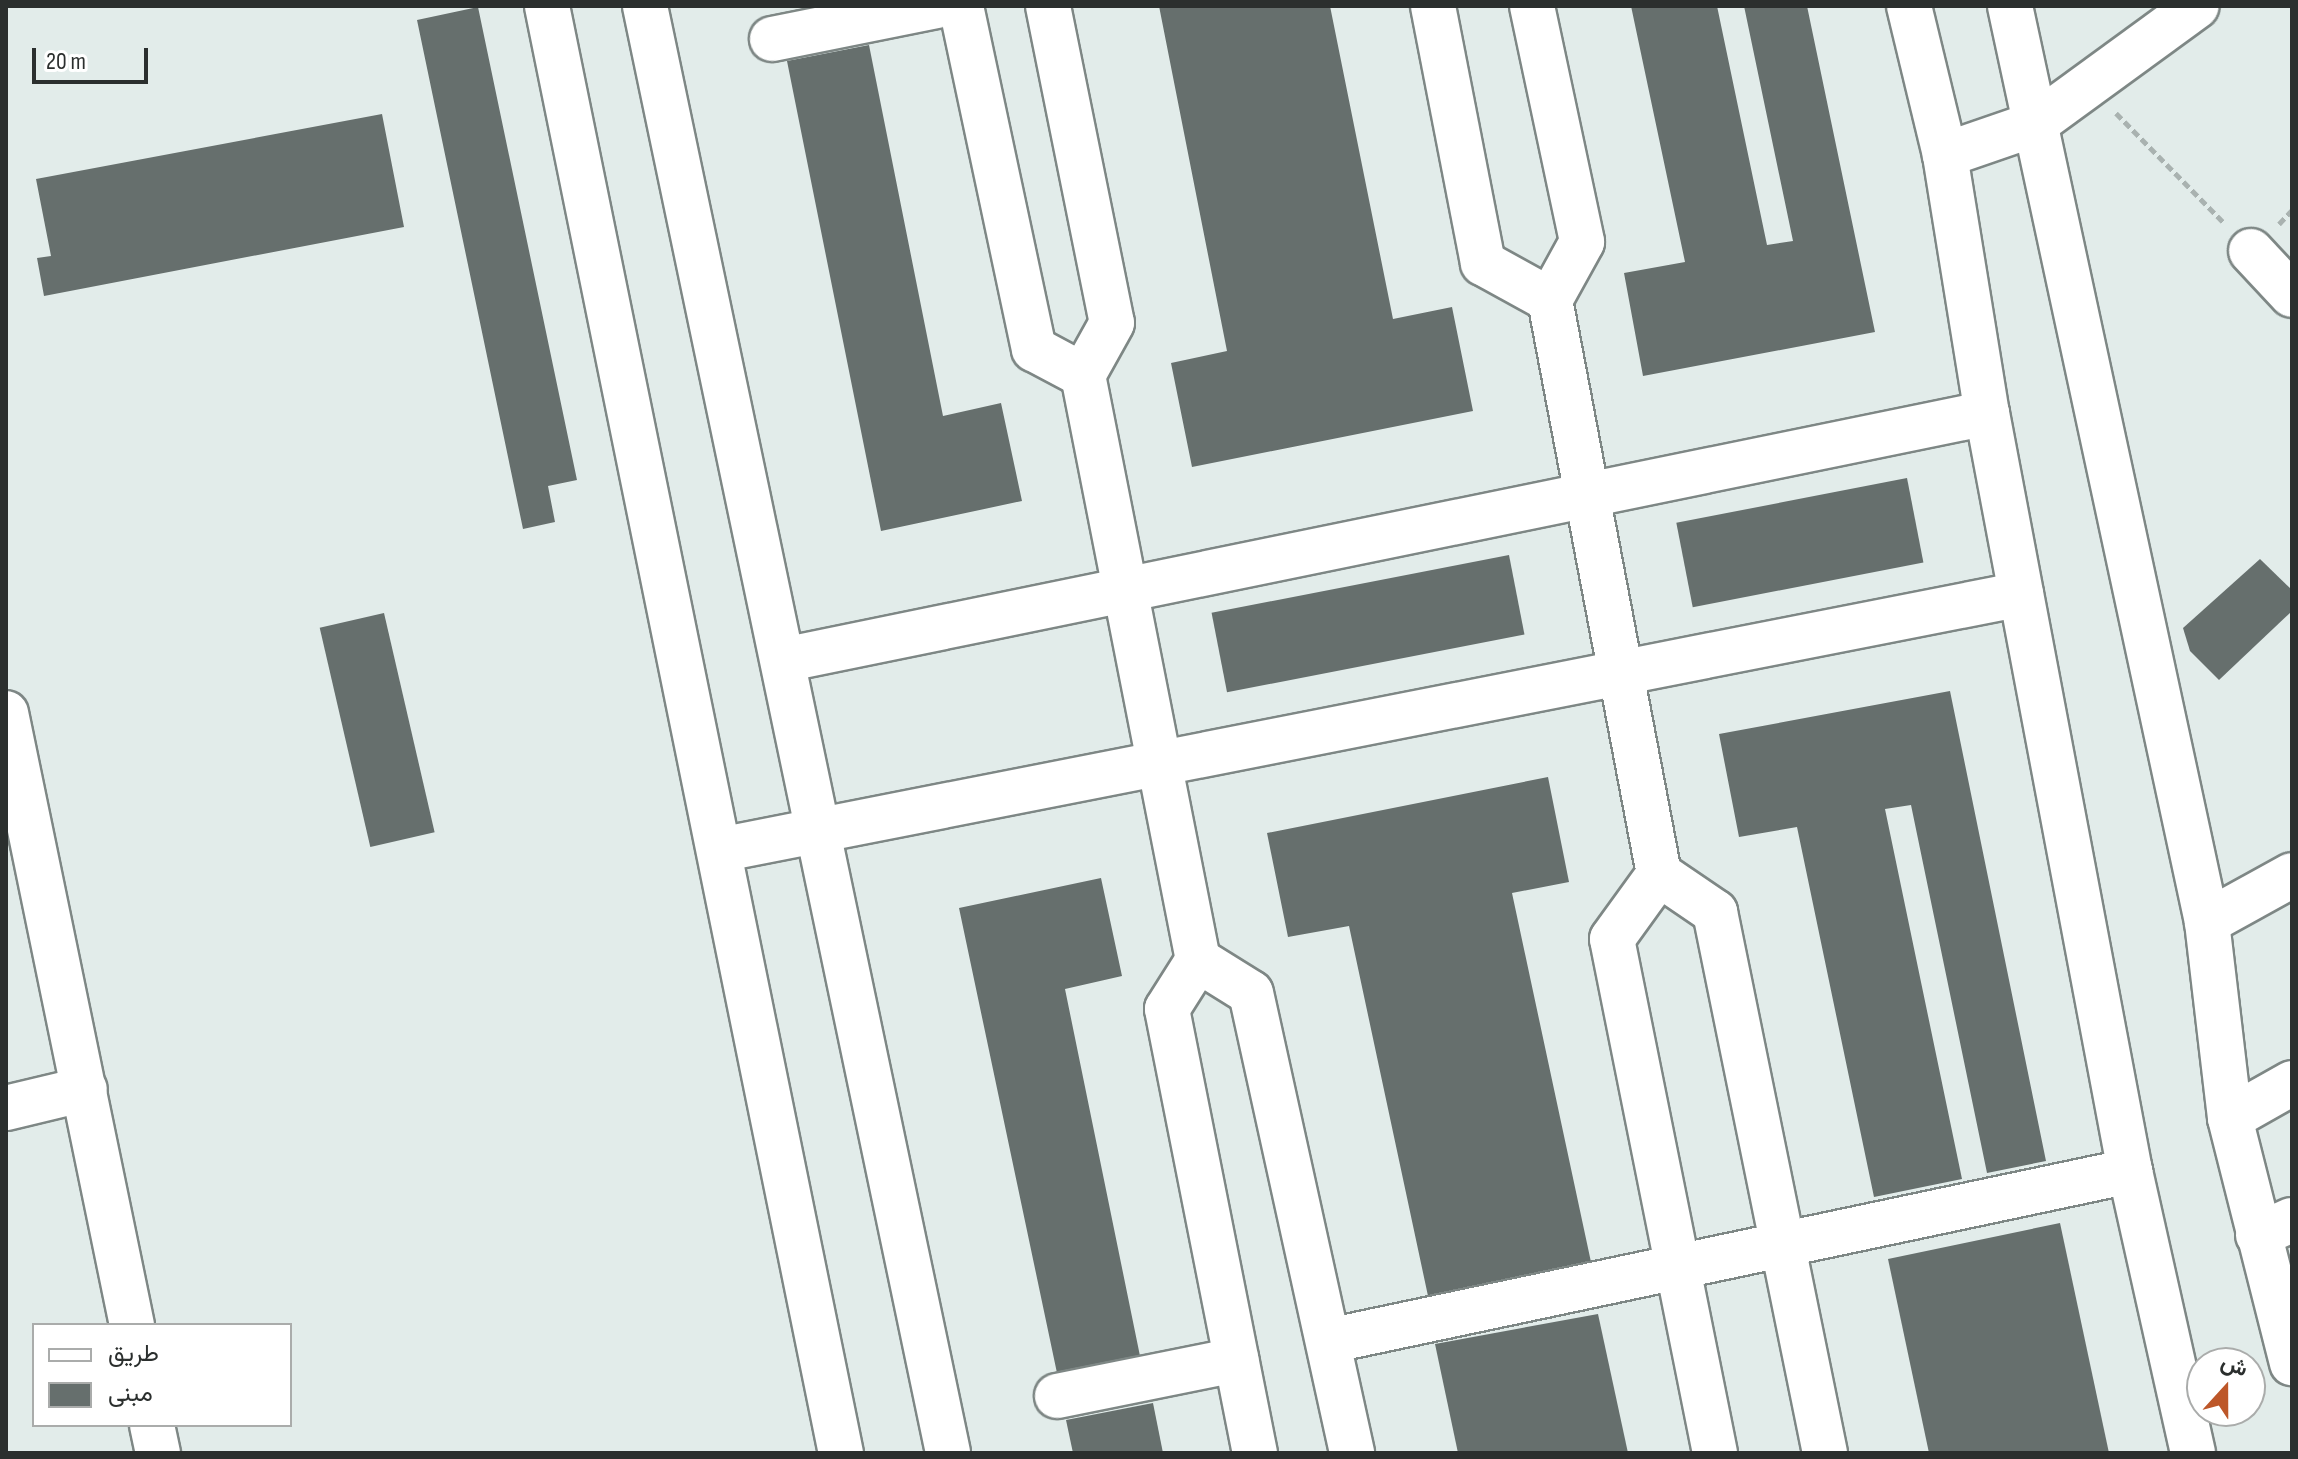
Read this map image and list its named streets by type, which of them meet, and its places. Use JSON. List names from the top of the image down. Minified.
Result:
{"legend":["طريق","مبنى"],"scale_bar":"20 m","north":"top"}
